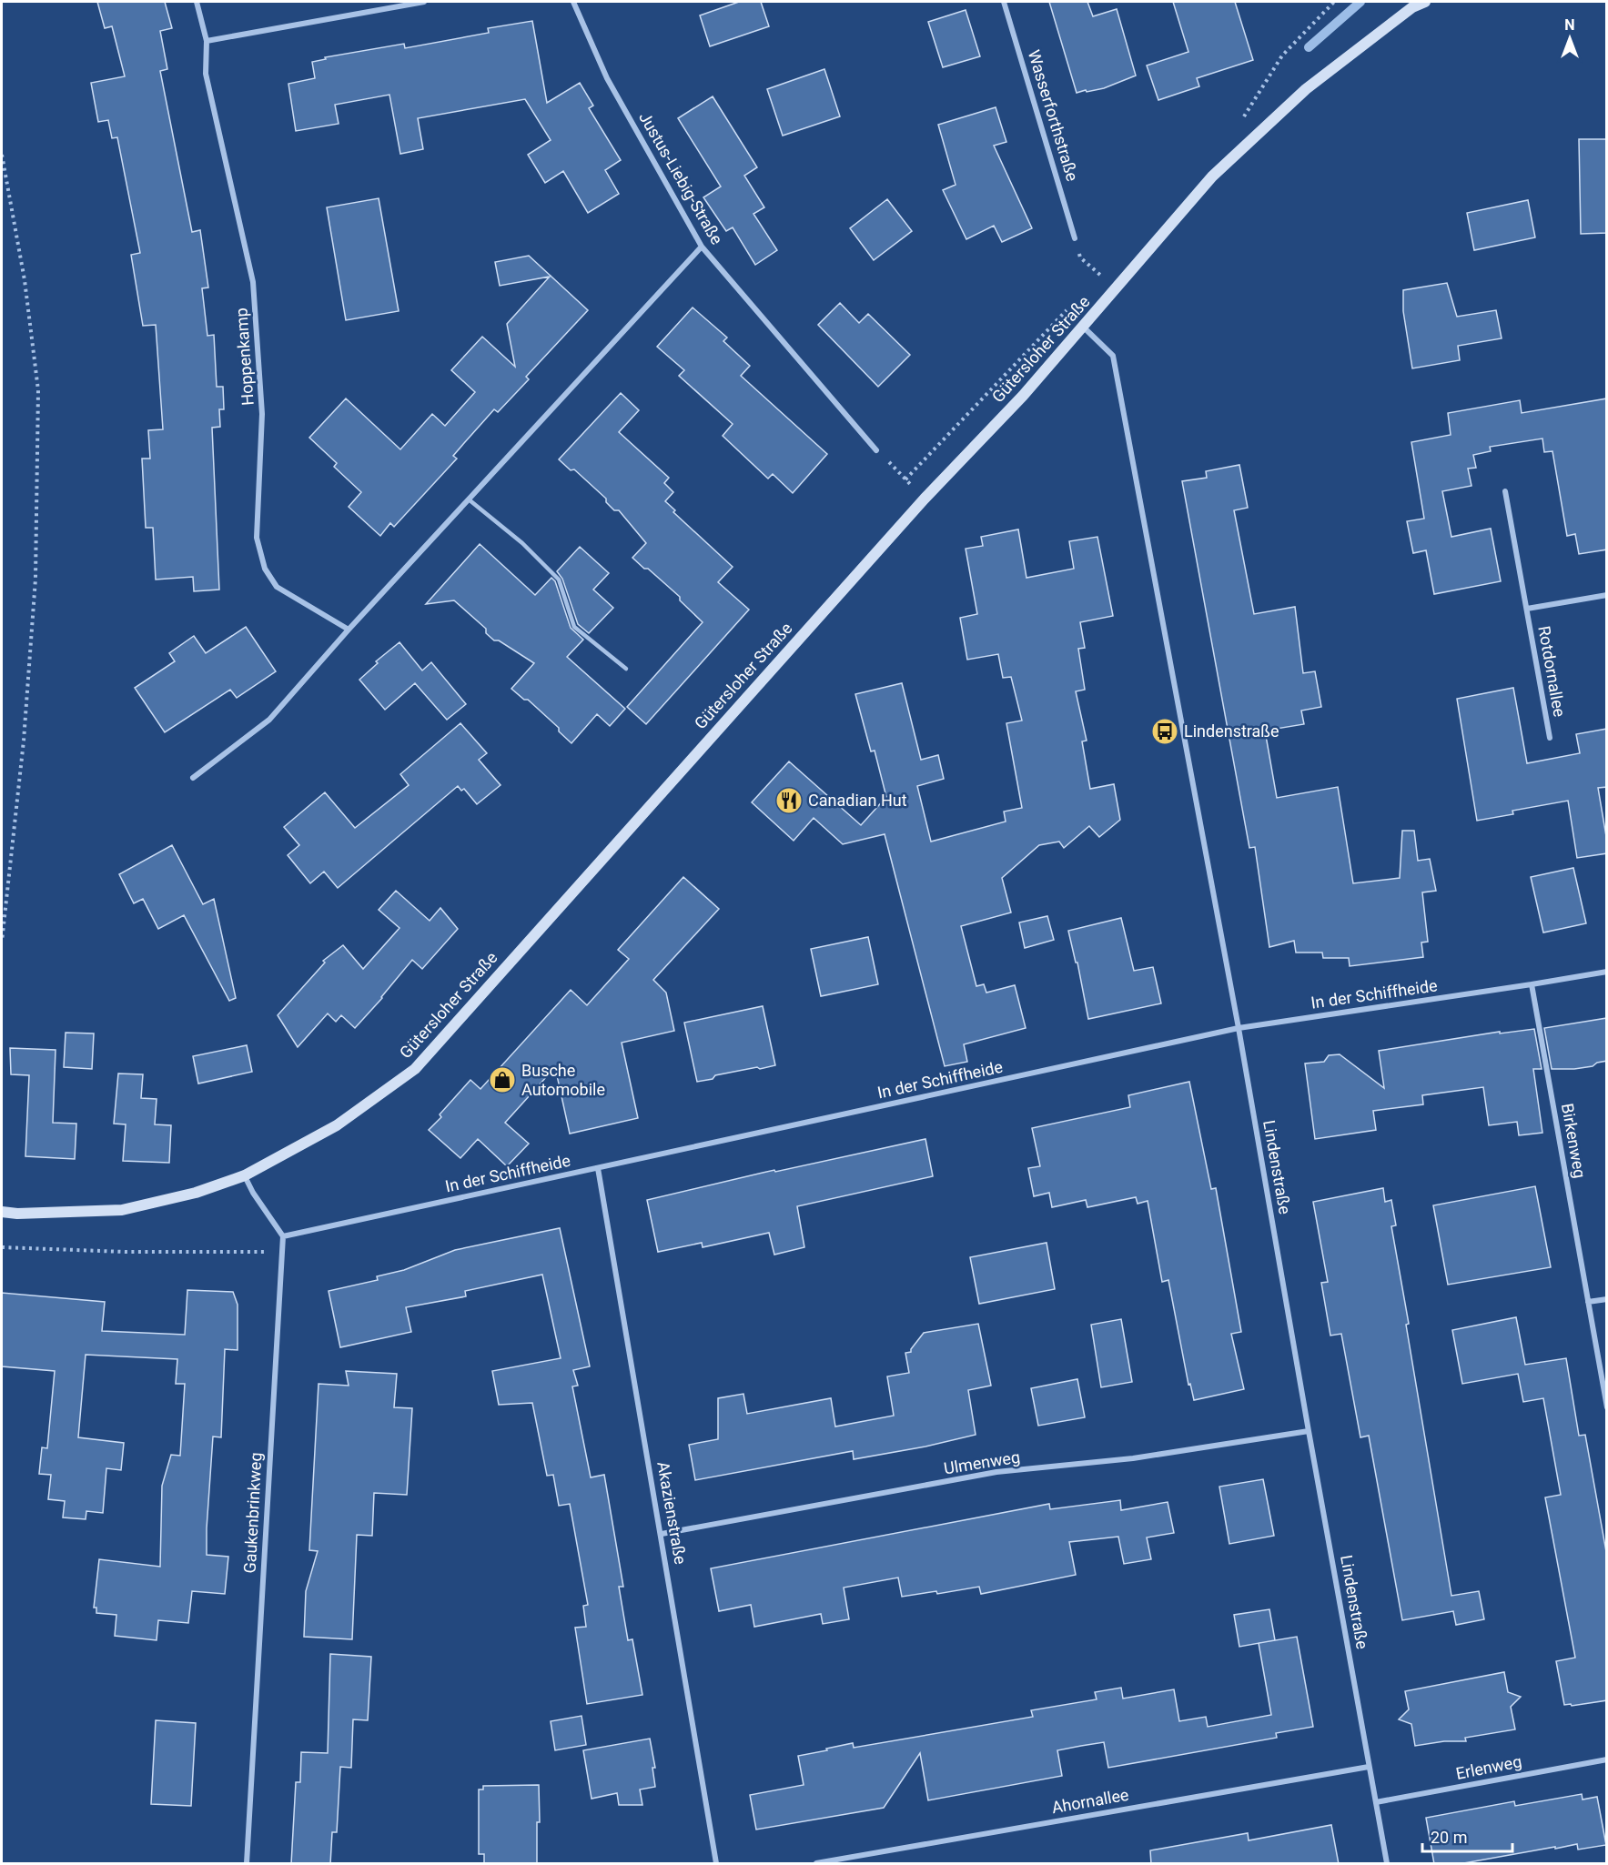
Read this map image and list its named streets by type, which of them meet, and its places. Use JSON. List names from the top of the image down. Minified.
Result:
{"streets":{"main road":["Gütersloher Straße"],"street":["Wasserforthstraße","Justus-Liebig-Straße","Hoppenkamp","Rotdornallee","In der Schiffheide","Birkenweg","Lindenstraße","Ulmenweg","Gaukenbrinkweg","Akazienstraße","Erlenweg","Ahornallee"]},"crossings":[["Gütersloher Straße","Lindenstraße"],["In der Schiffheide","Birkenweg"],["In der Schiffheide","Lindenstraße"],["In der Schiffheide","Gaukenbrinkweg"],["In der Schiffheide","Akazienstraße"],["Lindenstraße","Ulmenweg"],["Lindenstraße","Erlenweg"],["Lindenstraße","Ahornallee"],["Ulmenweg","Akazienstraße"]],"places":{"bus stop":["Lindenstraße"],"restaurant":["Canadian Hut"],"shop":["Busche Automobile"]},"scale_bar":"20 m","north":"top"}
